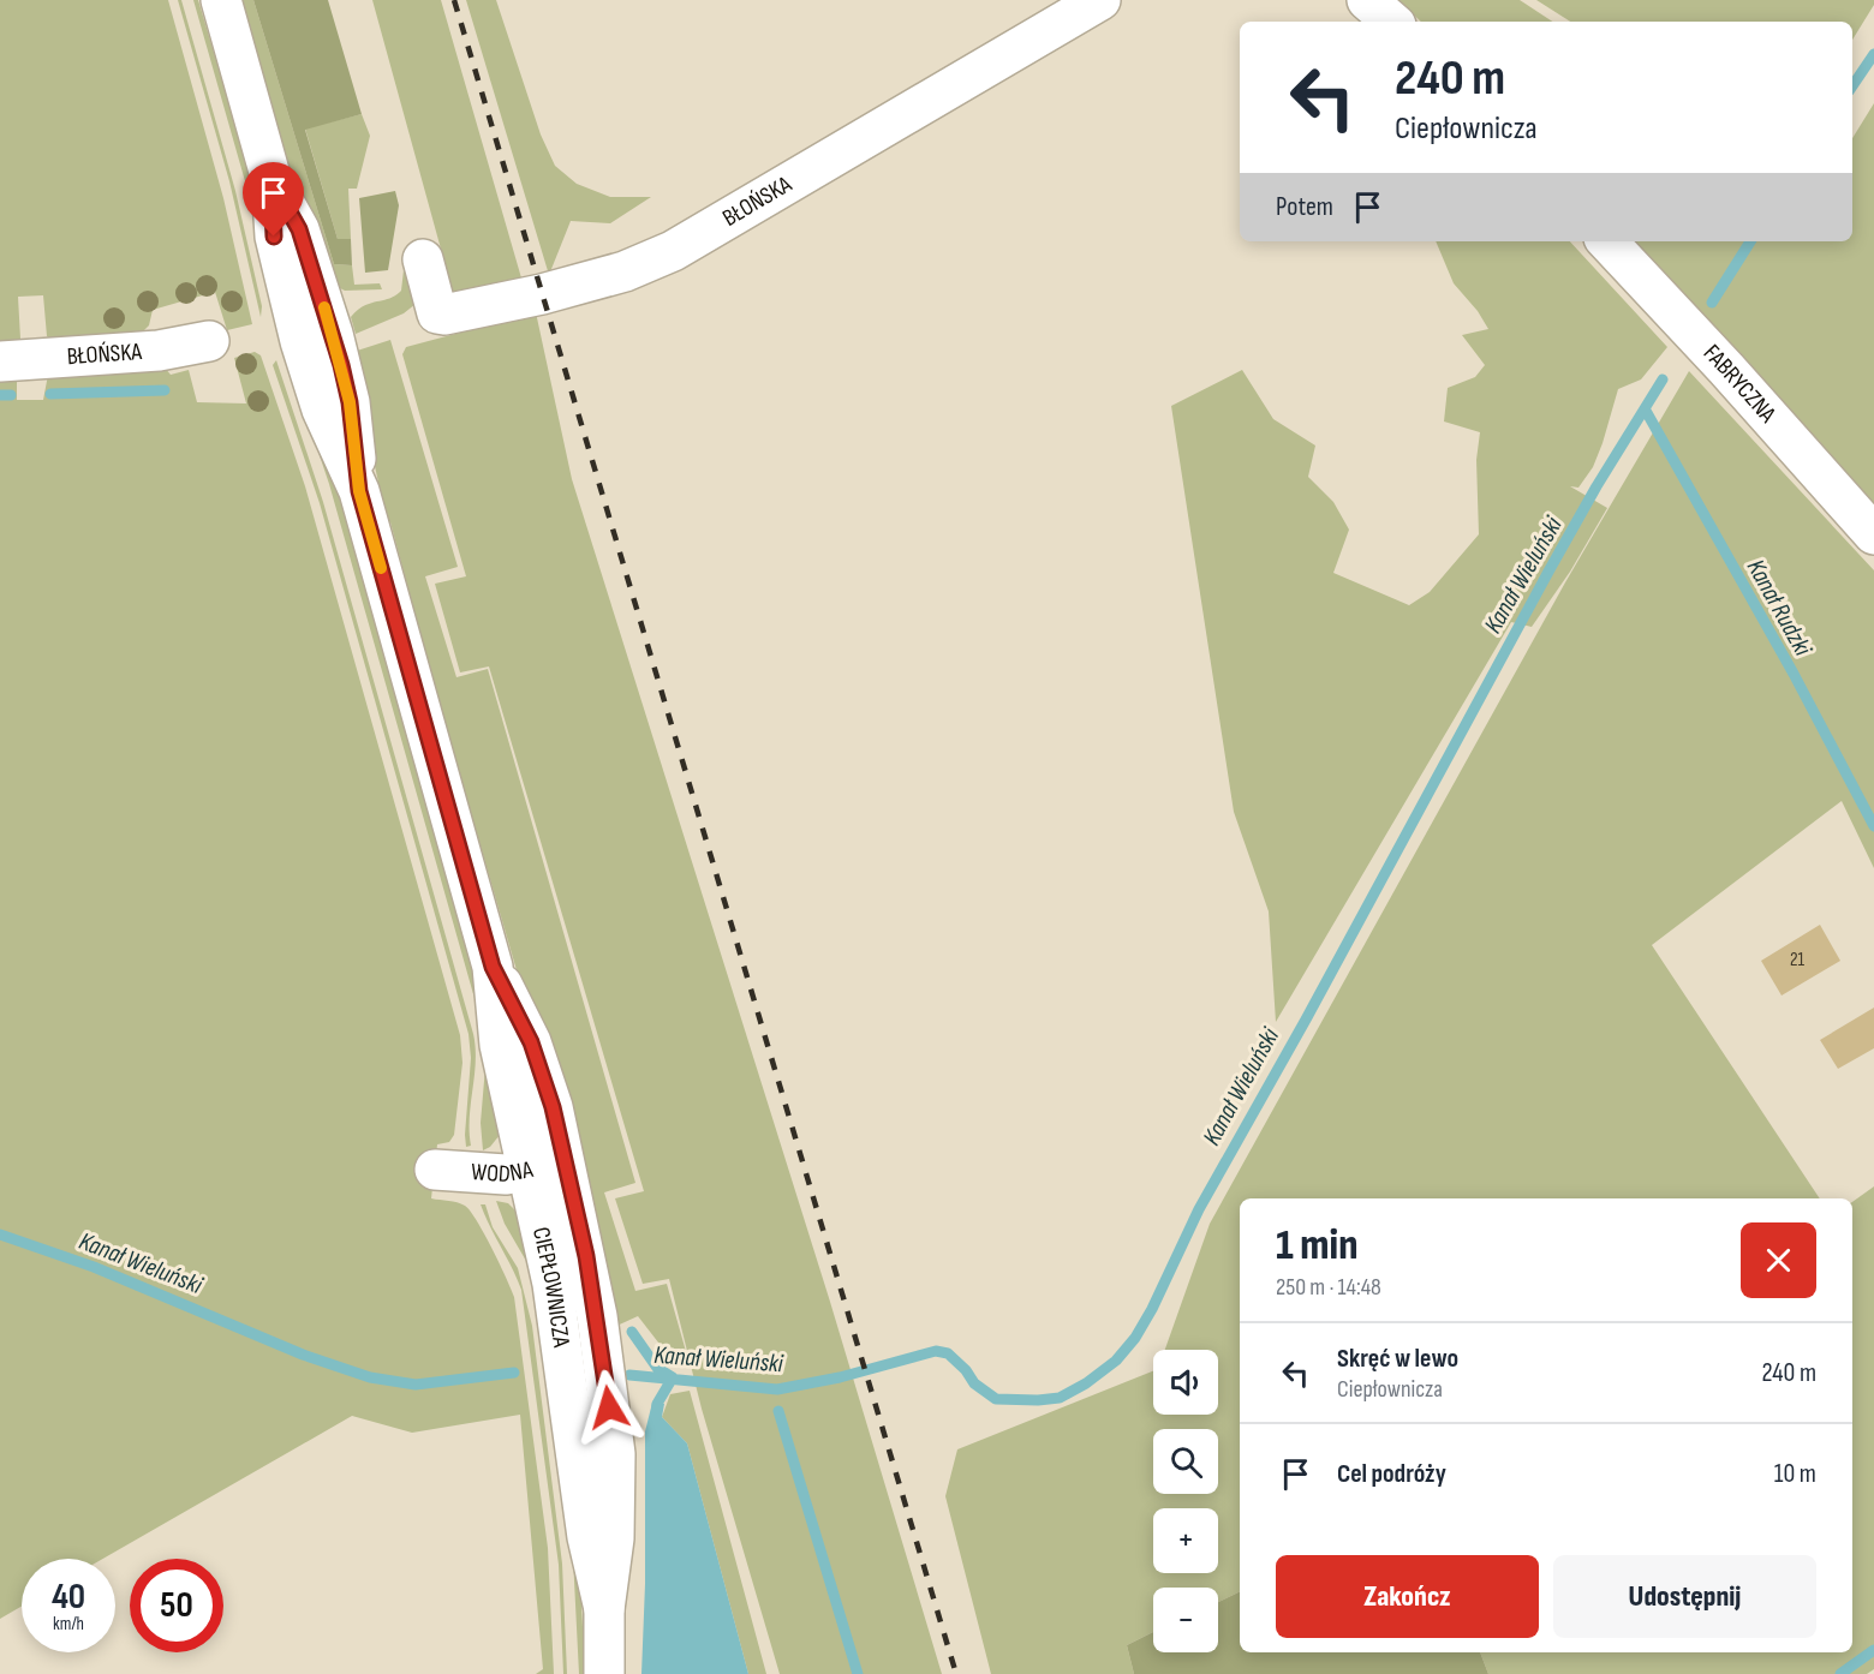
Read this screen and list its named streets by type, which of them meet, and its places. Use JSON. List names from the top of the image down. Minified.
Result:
{"streets":{"main road":["BŁOŃSKA","FABRYCZNA","WODNA","CIEPŁOWNICZA"]},"crossings":[["WODNA","CIEPŁOWNICZA"]],"water":["Kanał Wieluński","Kanał Rudzki"],"house_numbers":["21"],"page":{"turn":["240 m","Ciepłownicza"],"then":"Potem","heading":["1 min","250 m · 14:48"],"list":[{"name":"Skręć w lewo","note":"Ciepłownicza","value":"240 m"},{"name":"Cel podróży","value":"10 m"}],"map_buttons":["+","−"],"buttons":["Zakończ","Udostępnij"],"speed":"40 km/h","limit":"50"}}
